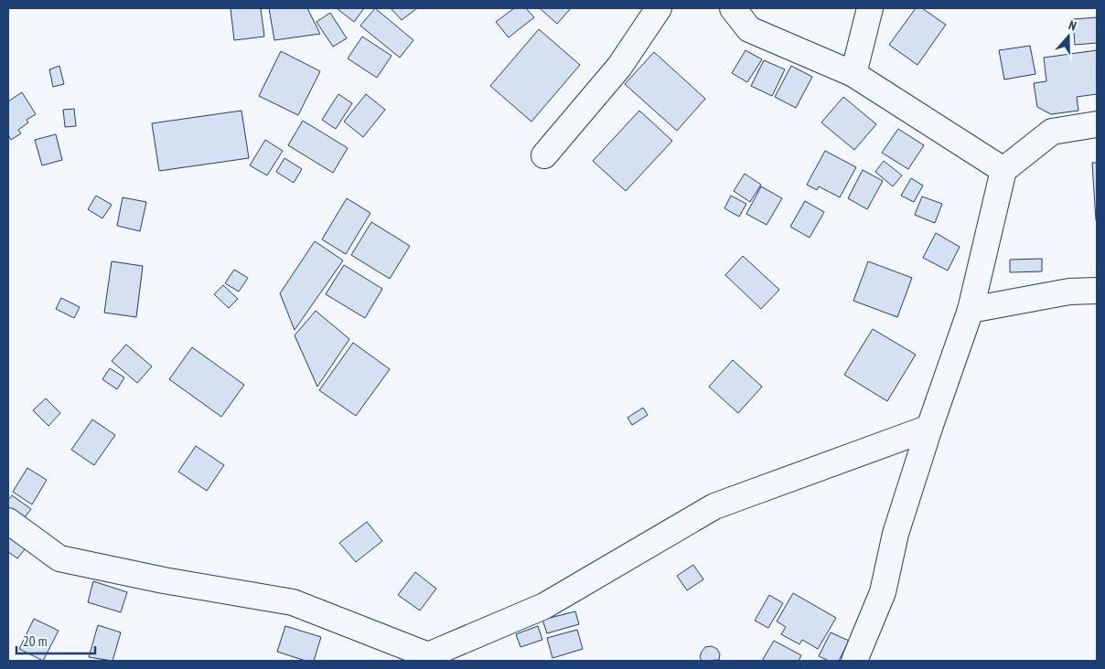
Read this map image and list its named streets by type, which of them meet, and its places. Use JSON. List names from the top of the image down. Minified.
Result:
{"scale_bar":"20 m","north":"top"}
